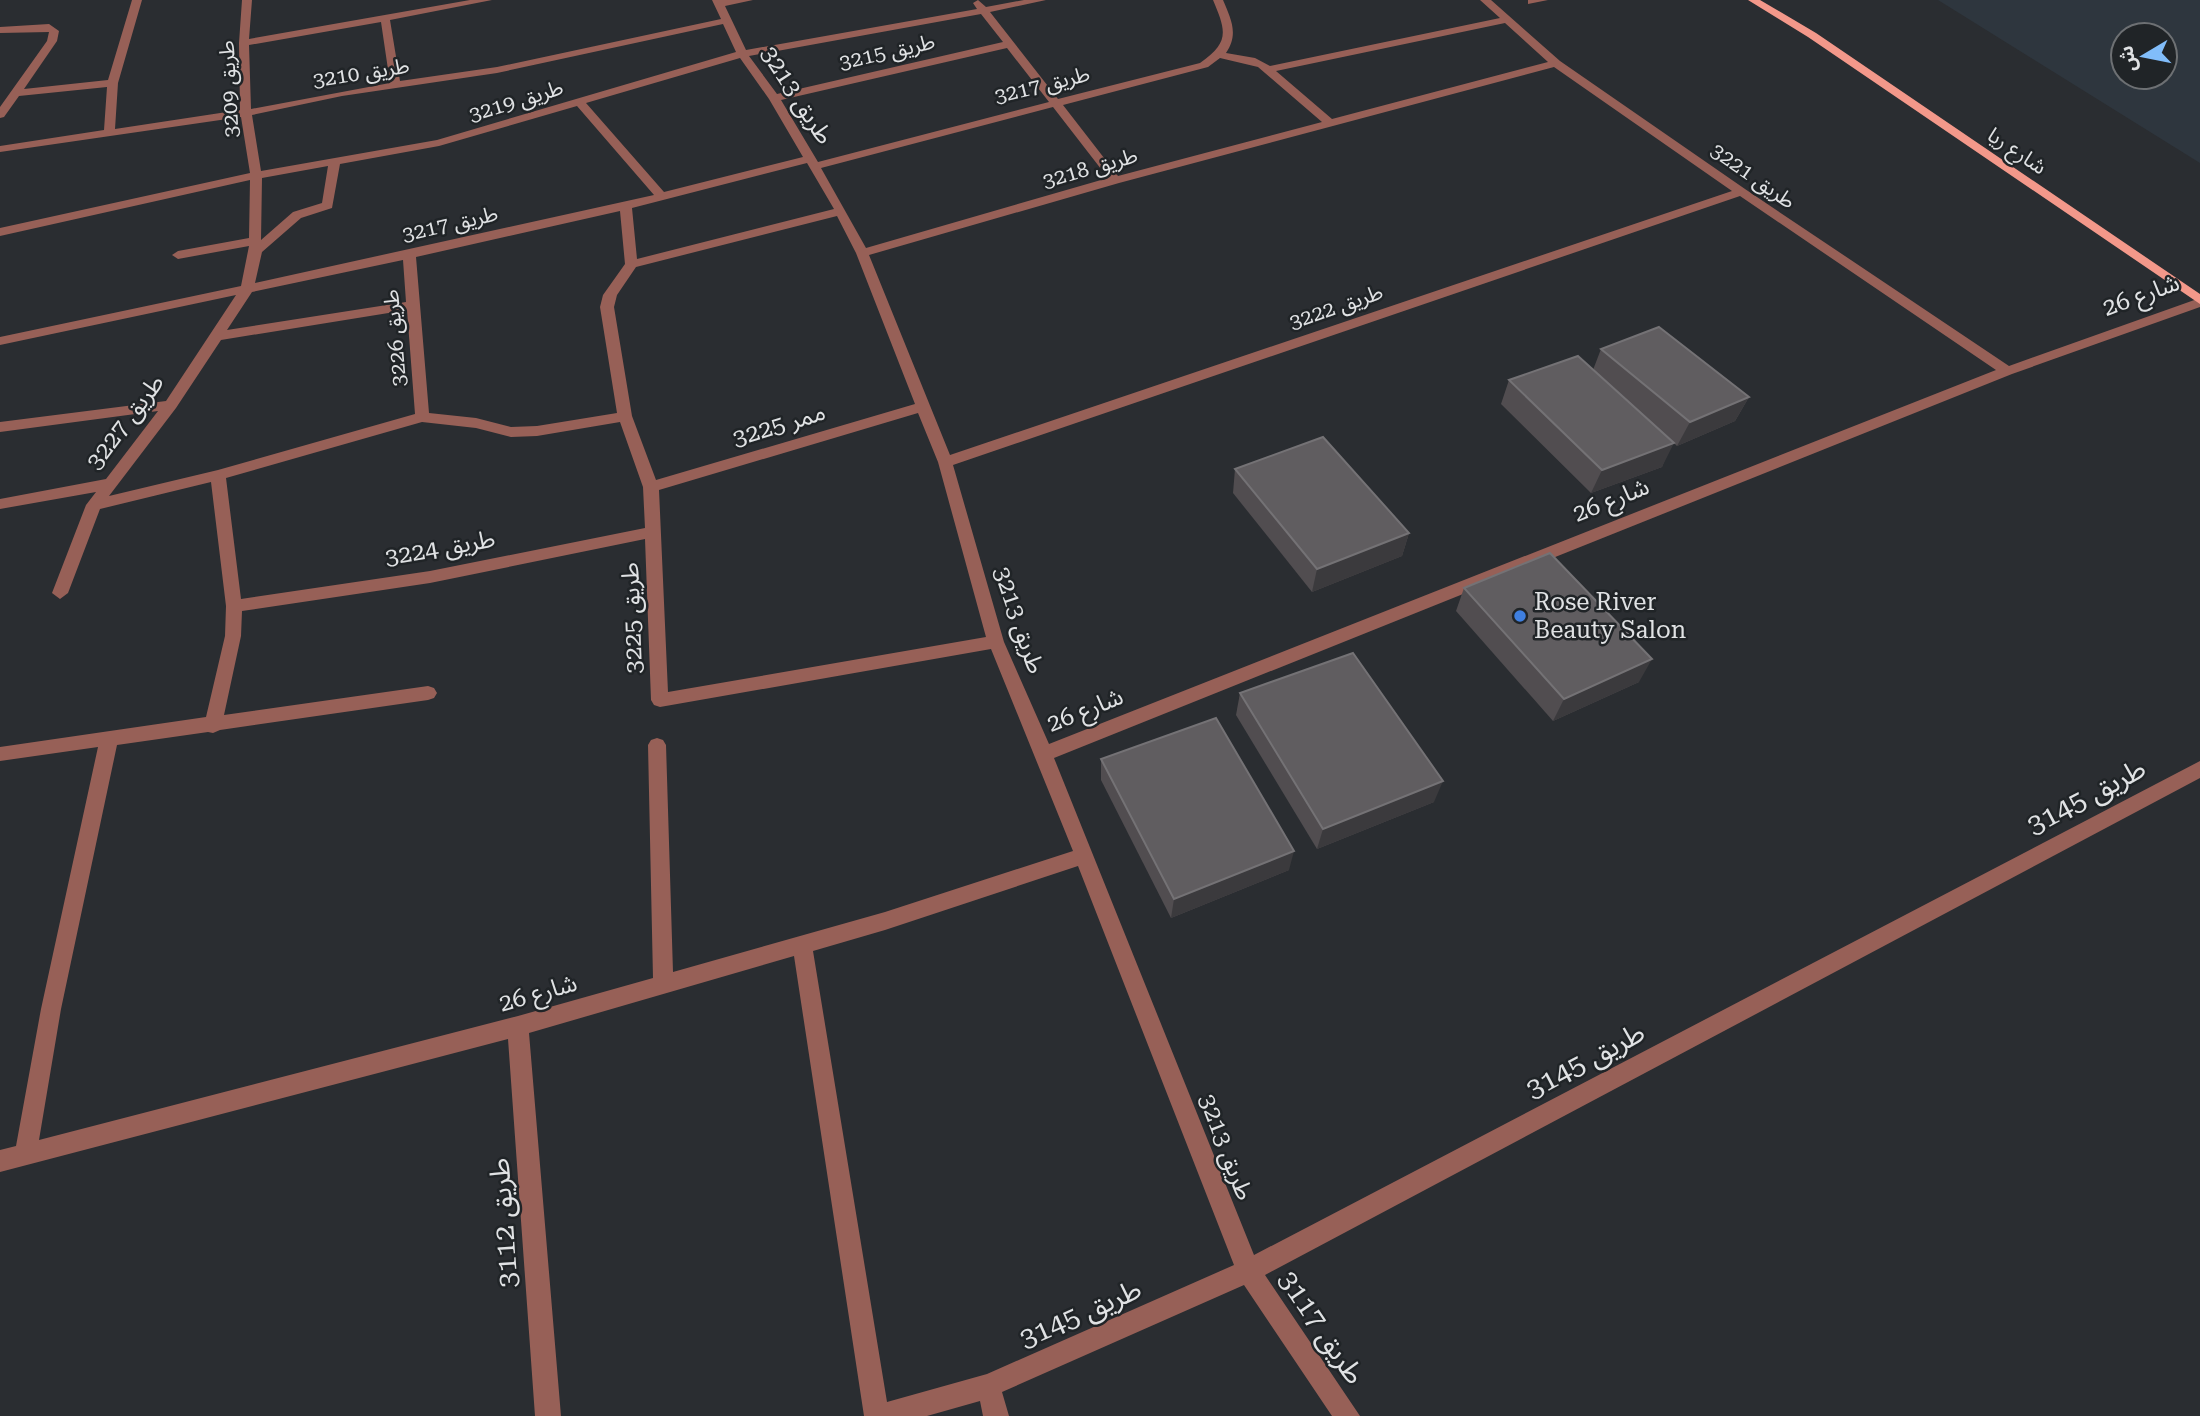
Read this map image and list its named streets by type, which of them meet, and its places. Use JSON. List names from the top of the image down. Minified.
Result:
{"streets":{"main road":["شارع ريا"],"street":["طريق 3215","طريق 3210","طريق 3217","طريق 3209","طريق 3213","طريق 3219","طريق 3218","طريق 3221","شارع 26","طريق 3222","طريق 3226","طريق 3227","ممر 3225","طريق 3224","طريق 3225","طريق 3145","طريق 3112","طريق 3117"]},"crossings":[["طريق 3215","طريق 3213"],["طريق 3210","طريق 3209"],["طريق 3210","طريق 3213"],["طريق 3217","طريق 3213"],["طريق 3217","طريق 3226"],["طريق 3217","طريق 3227"],["طريق 3209","طريق 3219"],["طريق 3213","طريق 3219"],["طريق 3213","طريق 3218"],["طريق 3213","شارع 26"],["طريق 3213","طريق 3222"],["طريق 3213","ممر 3225"],["طريق 3213","طريق 3225"],["طريق 3213","طريق 3145"],["طريق 3213","طريق 3117"],["شارع ريا","شارع 26"],["طريق 3218","طريق 3221"],["طريق 3221","شارع 26"],["طريق 3221","طريق 3222"],["شارع 26","طريق 3112"],["ممر 3225","طريق 3225"],["طريق 3224","طريق 3225"],["طريق 3145","طريق 3117"]],"places":["Rose River Beauty Salon"],"north":"left"}
